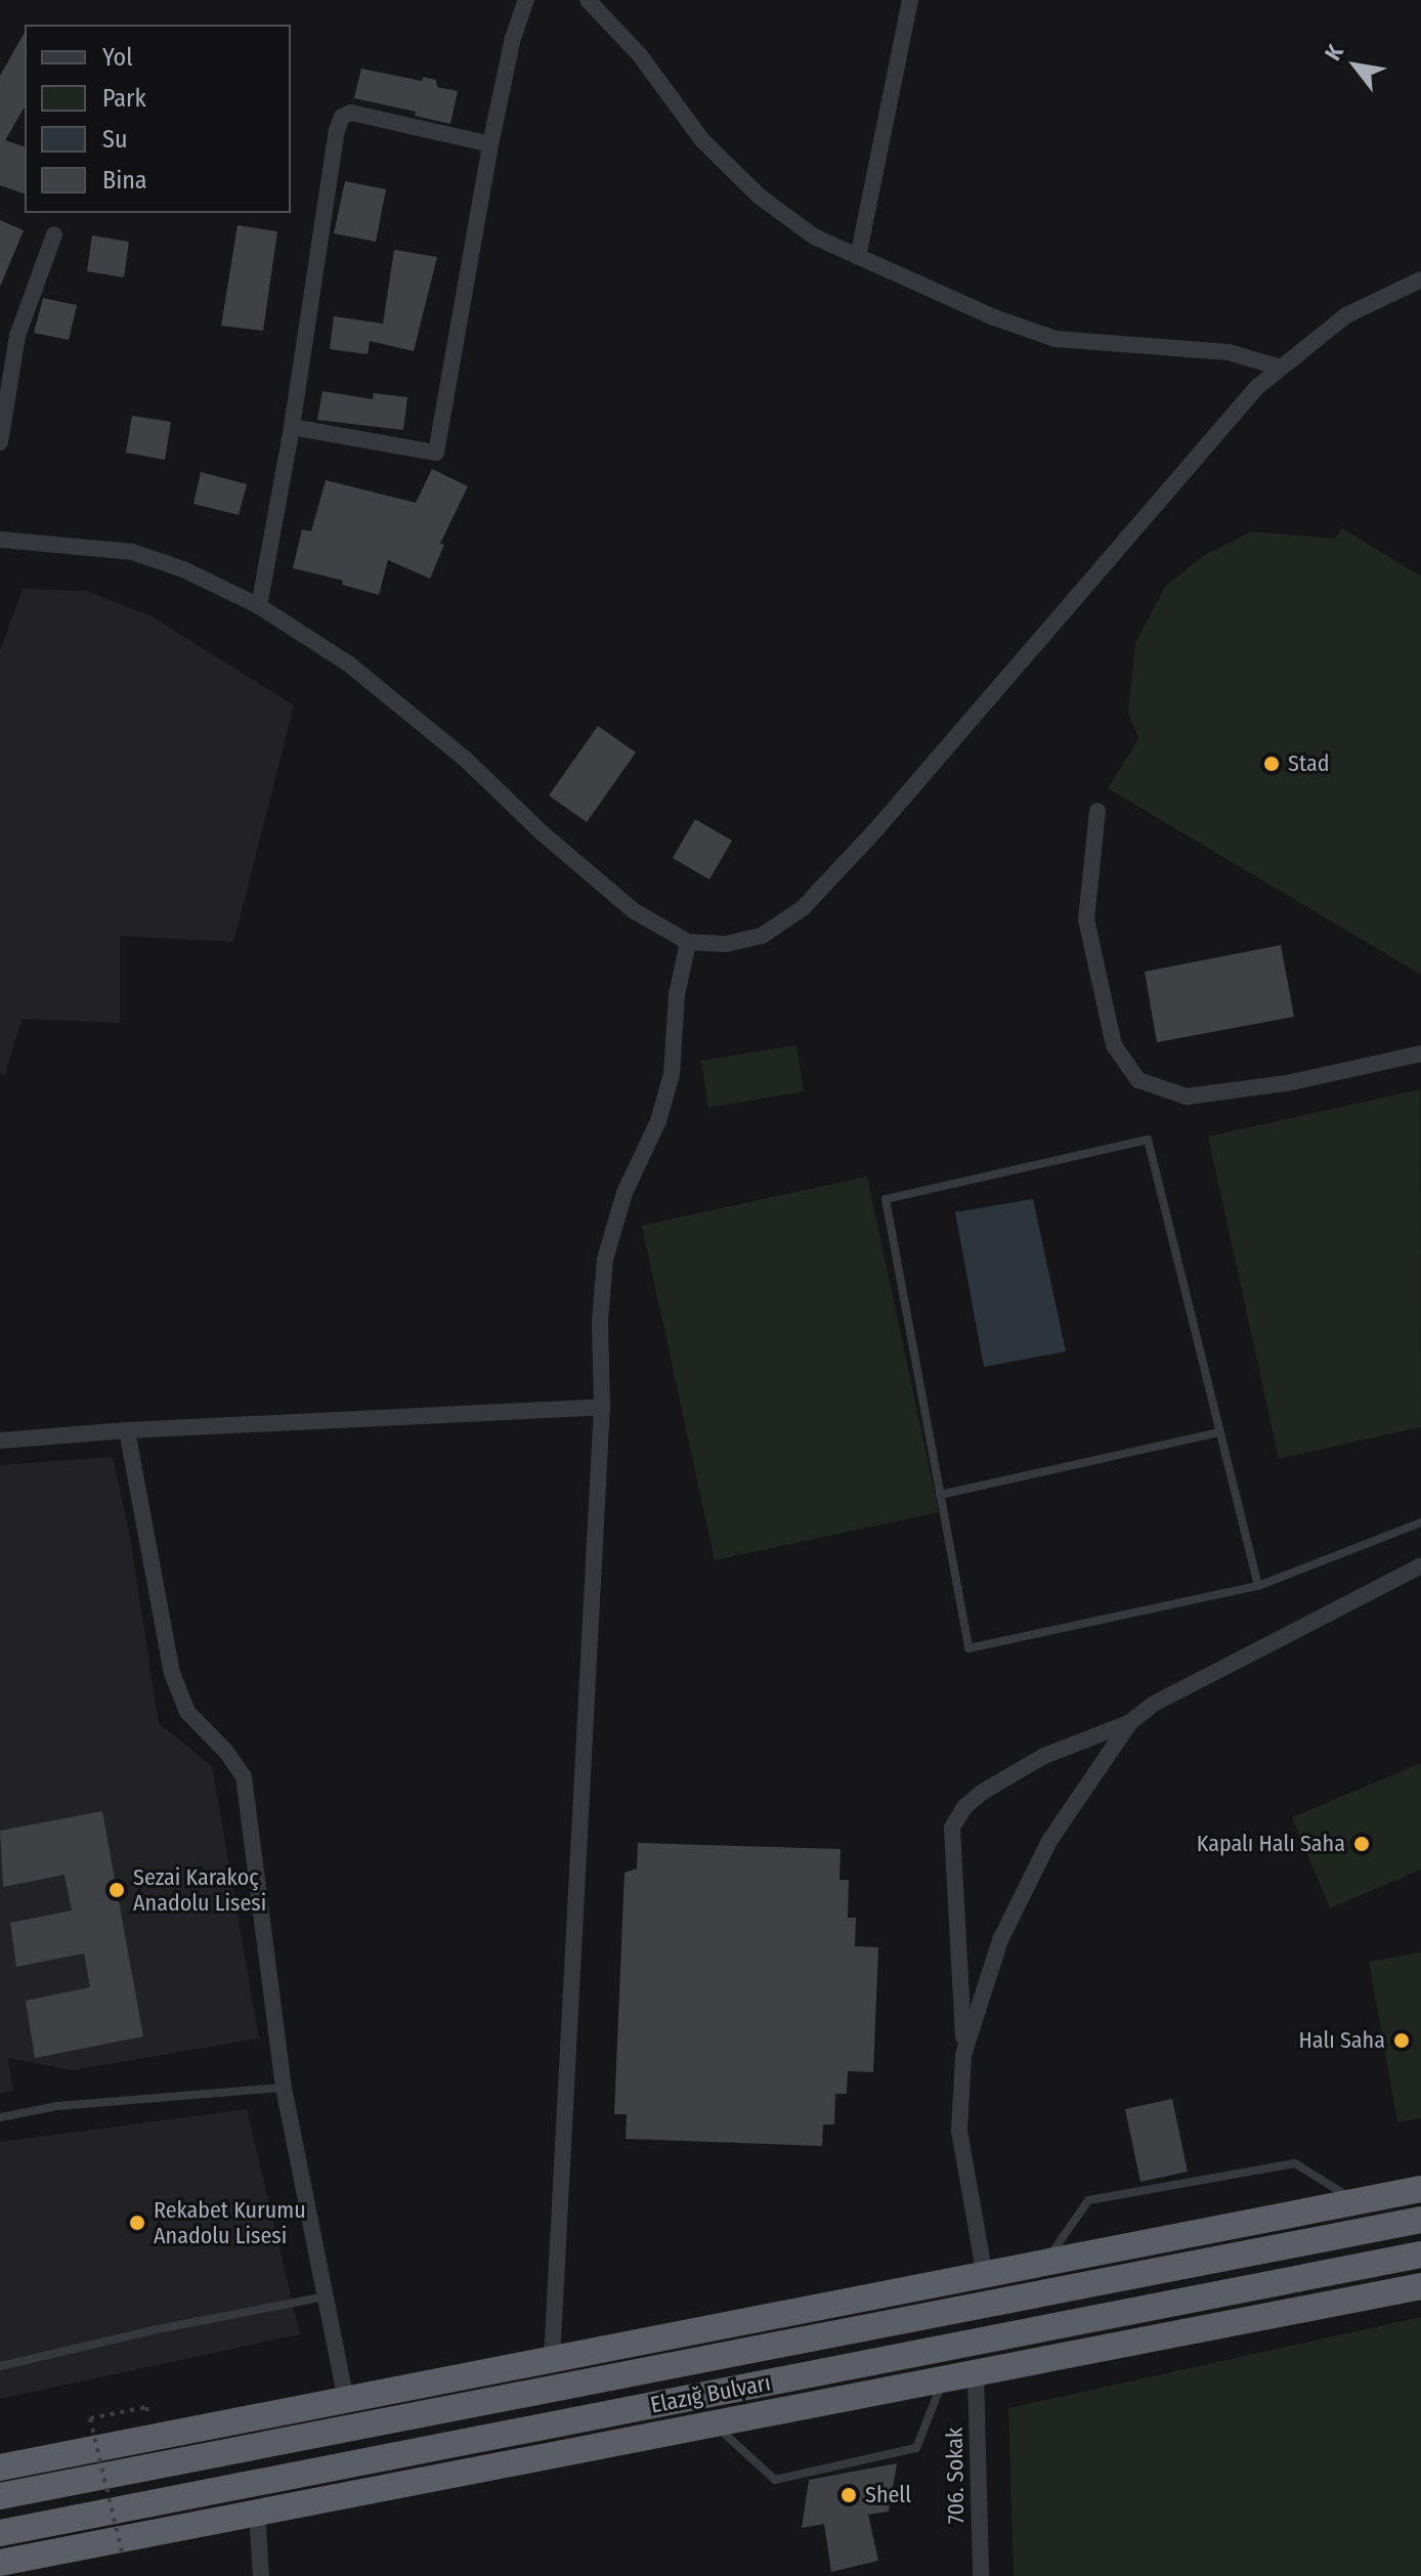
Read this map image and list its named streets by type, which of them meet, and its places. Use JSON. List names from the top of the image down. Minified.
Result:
{"streets":{"highway":["Elazığ Bulvarı"],"street":["706. Sokak"]},"places":["Stad","Kapalı Halı Saha","Sezai Karakoç Anadolu Lisesi","Halı Saha","Rekabet Kurumu Anadolu Lisesi","Shell"],"legend":["Yol","Park","Su","Bina"],"north":"top left"}
